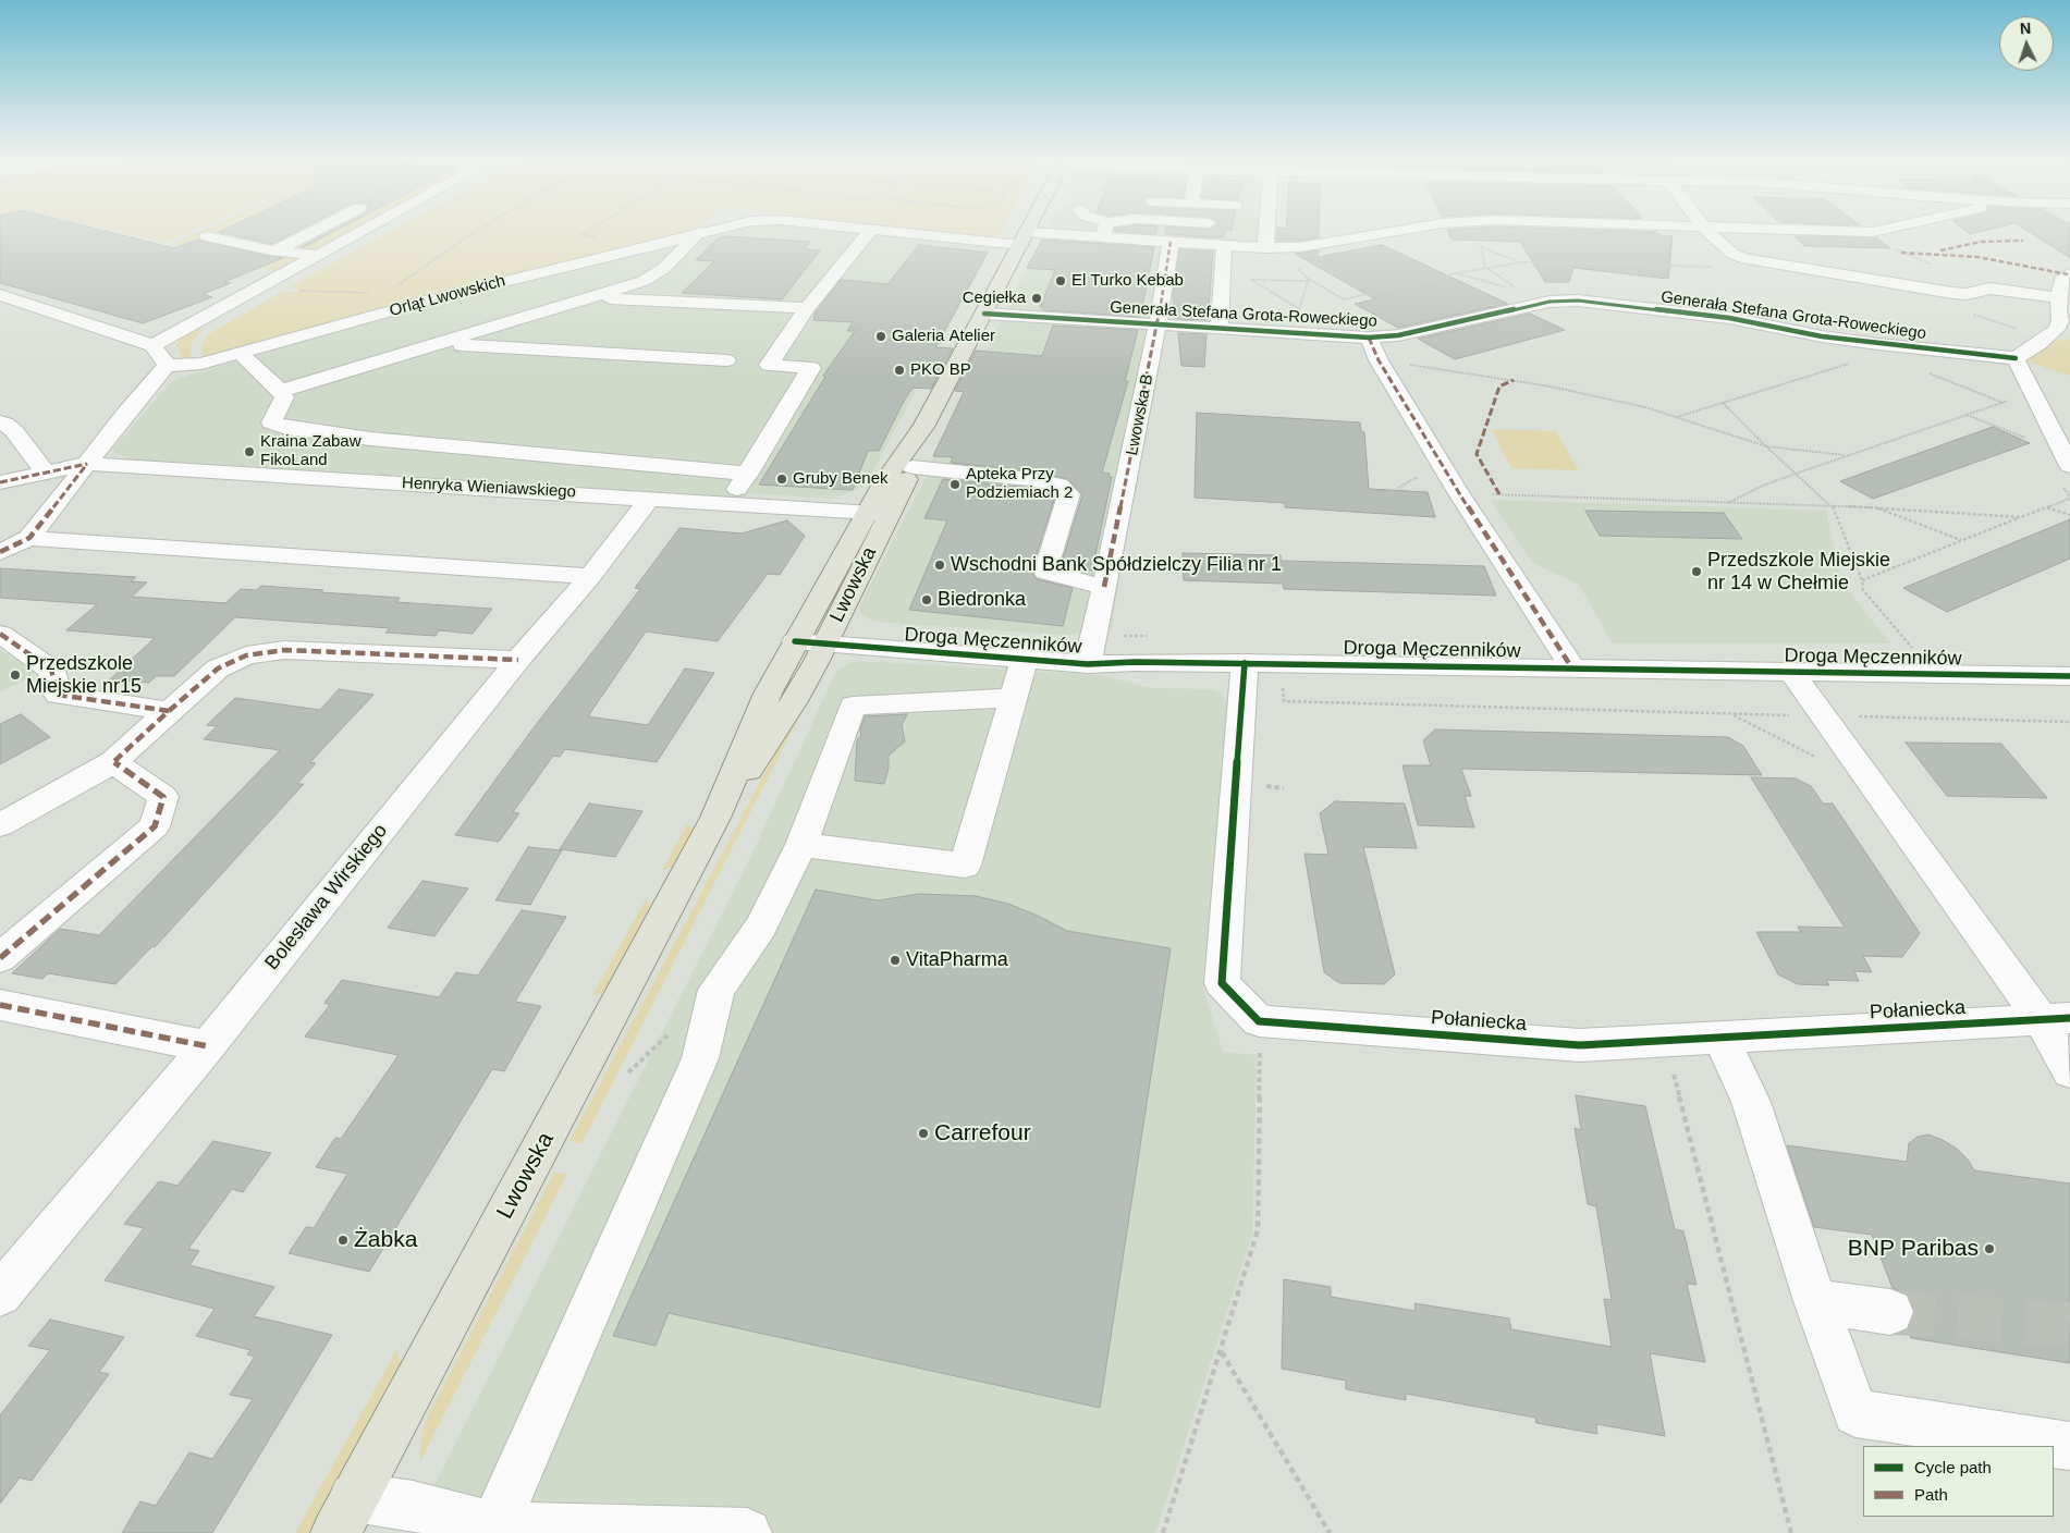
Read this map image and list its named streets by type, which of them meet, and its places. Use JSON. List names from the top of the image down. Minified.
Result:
{"streets":{"main road":["Lwowska"],"street":["Orląt Lwowskich","Generała Stefana Grota-Roweckiego","Lwowska B","Henryka Wieniawskiego","Droga Męczenników","Bolesława Wirskiego","Połaniecka"]},"crossings":[["Orląt Lwowskich","Lwowska"],["Generała Stefana Grota-Roweckiego","Lwowska B"],["Generała Stefana Grota-Roweckiego","Lwowska"],["Lwowska B","Droga Męczenników"],["Henryka Wieniawskiego","Lwowska"],["Henryka Wieniawskiego","Bolesława Wirskiego"],["Lwowska","Droga Męczenników"],["Droga Męczenników","Połaniecka"]],"places":["El Turko Kebab","Cegiełka","Galeria Atelier","PKO BP","Kraina Zabaw FikoLand","Gruby Benek","Apteka Przy Podziemiach 2","Wschodni Bank Spółdzielczy Filia nr 1","Przedszkole Miejskie nr 14 w Chełmie","Biedronka","Przedszkole Miejskie nr15","VitaPharma","Carrefour","Żabka","BNP Paribas"],"legend":["Cycle path","Path"],"north":"top"}
